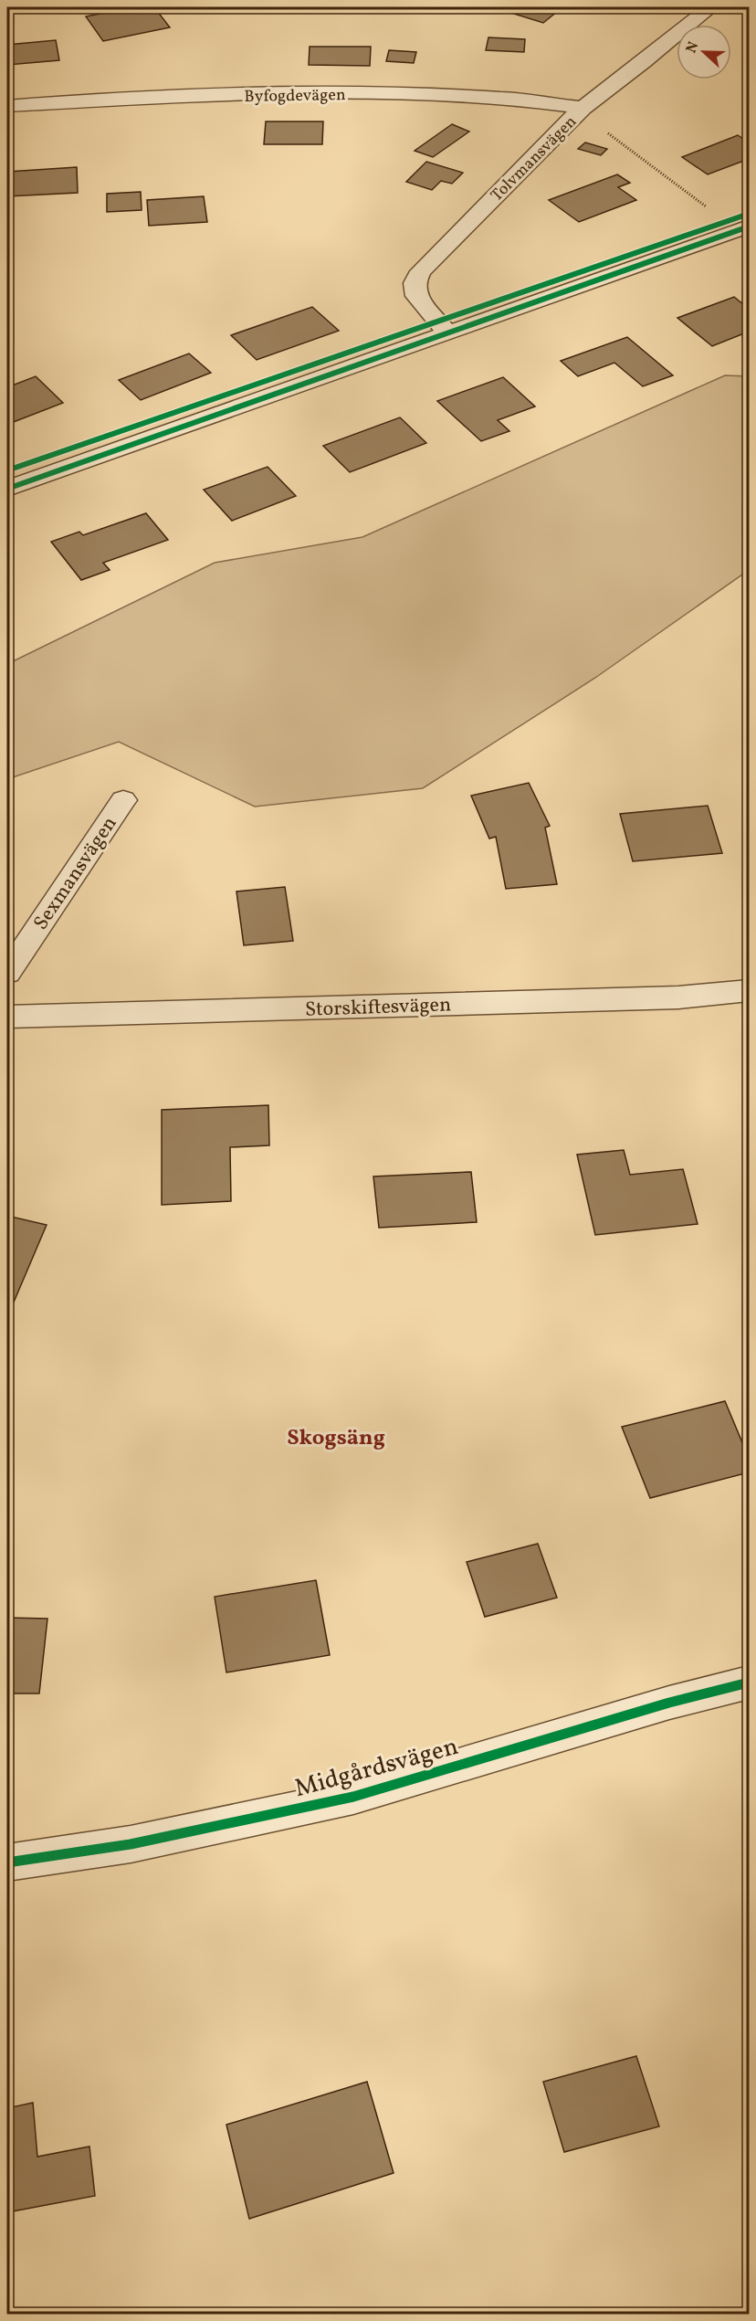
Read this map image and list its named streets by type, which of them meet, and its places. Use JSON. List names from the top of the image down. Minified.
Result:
{"streets":{"street":["Byfogdevägen","Tolvmansvägen","Sexmansvägen","Storskiftesvägen","Midgårdsvägen"]},"crossings":[["Byfogdevägen","Tolvmansvägen"]],"districts":["Skogsäng"],"north":"left"}
